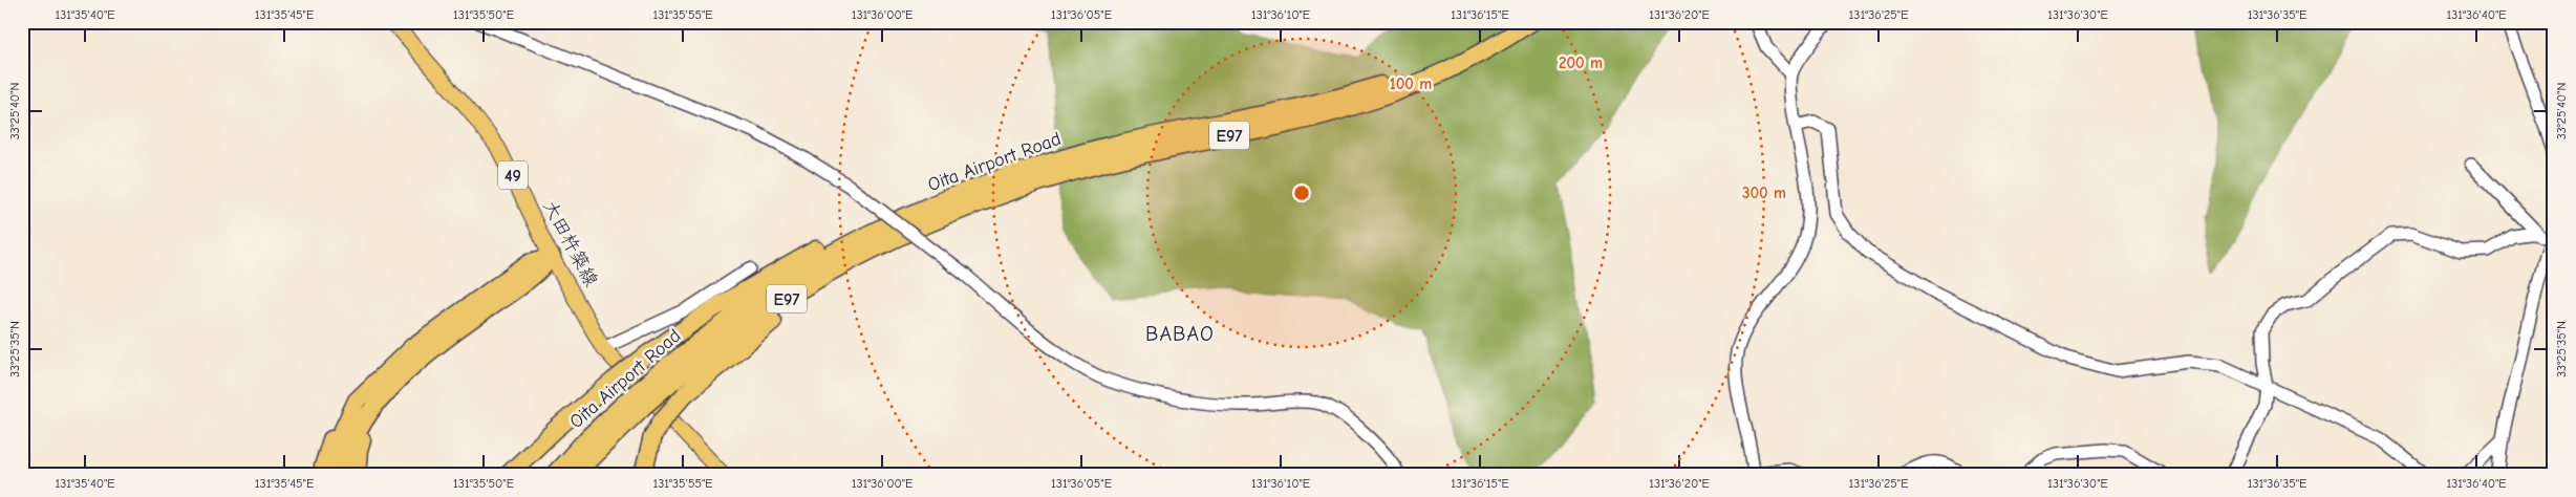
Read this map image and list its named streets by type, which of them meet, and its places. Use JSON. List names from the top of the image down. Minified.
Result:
{"streets":{"highway":["E97","Oita Airport Road"],"main road":["49","大田杵築線"]},"districts":["BABAO"],"coordinates":["131°35'40\"E","131°35'45\"E","131°35'50\"E","131°35'55\"E","131°36'00\"E","131°36'05\"E","131°36'10\"E","131°36'15\"E","131°36'20\"E","131°36'25\"E","131°36'30\"E","131°36'35\"E","131°36'40\"E","33°25'40\"N","33°25'35\"N"],"rings":["200 m","100 m","300 m"]}
